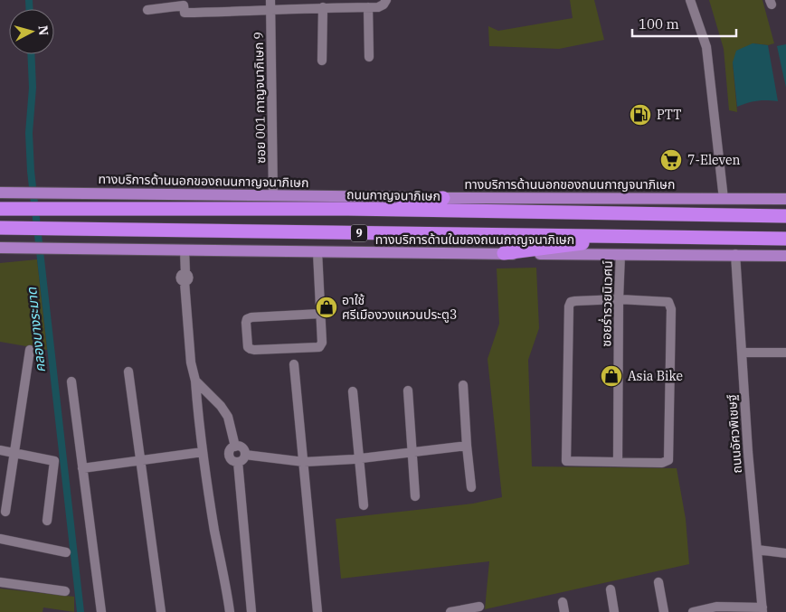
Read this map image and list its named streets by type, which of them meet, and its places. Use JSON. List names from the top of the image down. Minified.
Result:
{"streets":{"highway":["ถนนกาญจนาภิเษก","9"],"main road":["ทางบริการด้านนอกของถนนกาญจนาภิเษก","ทางบริการด้านในของถนนกาญจนาภิเษก"],"street":["ซอย 001 กาญจนาภิเษก 9","ซอยร่ำรวยนิเวศน์","ถนนอัศวพิเชษฐ์"]},"crossings":[["ซอย 001 กาญจนาภิเษก 9","ทางบริการด้านนอกของถนนกาญจนาภิเษก"],["ทางบริการด้านในของถนนกาญจนาภิเษก","ซอยร่ำรวยนิเวศน์"],["ทางบริการด้านในของถนนกาญจนาภิเษก","ถนนอัศวพิเชษฐ์"]],"water":["คลองบางระมาด"],"places":{"fuel station":["PTT"],"supermarket":["7-Eleven"],"shop":["อาใช้ ศรีเมืองวงแหวนประตู3","Asia Bike"]},"scale_bar":"100 m","north":"right"}
